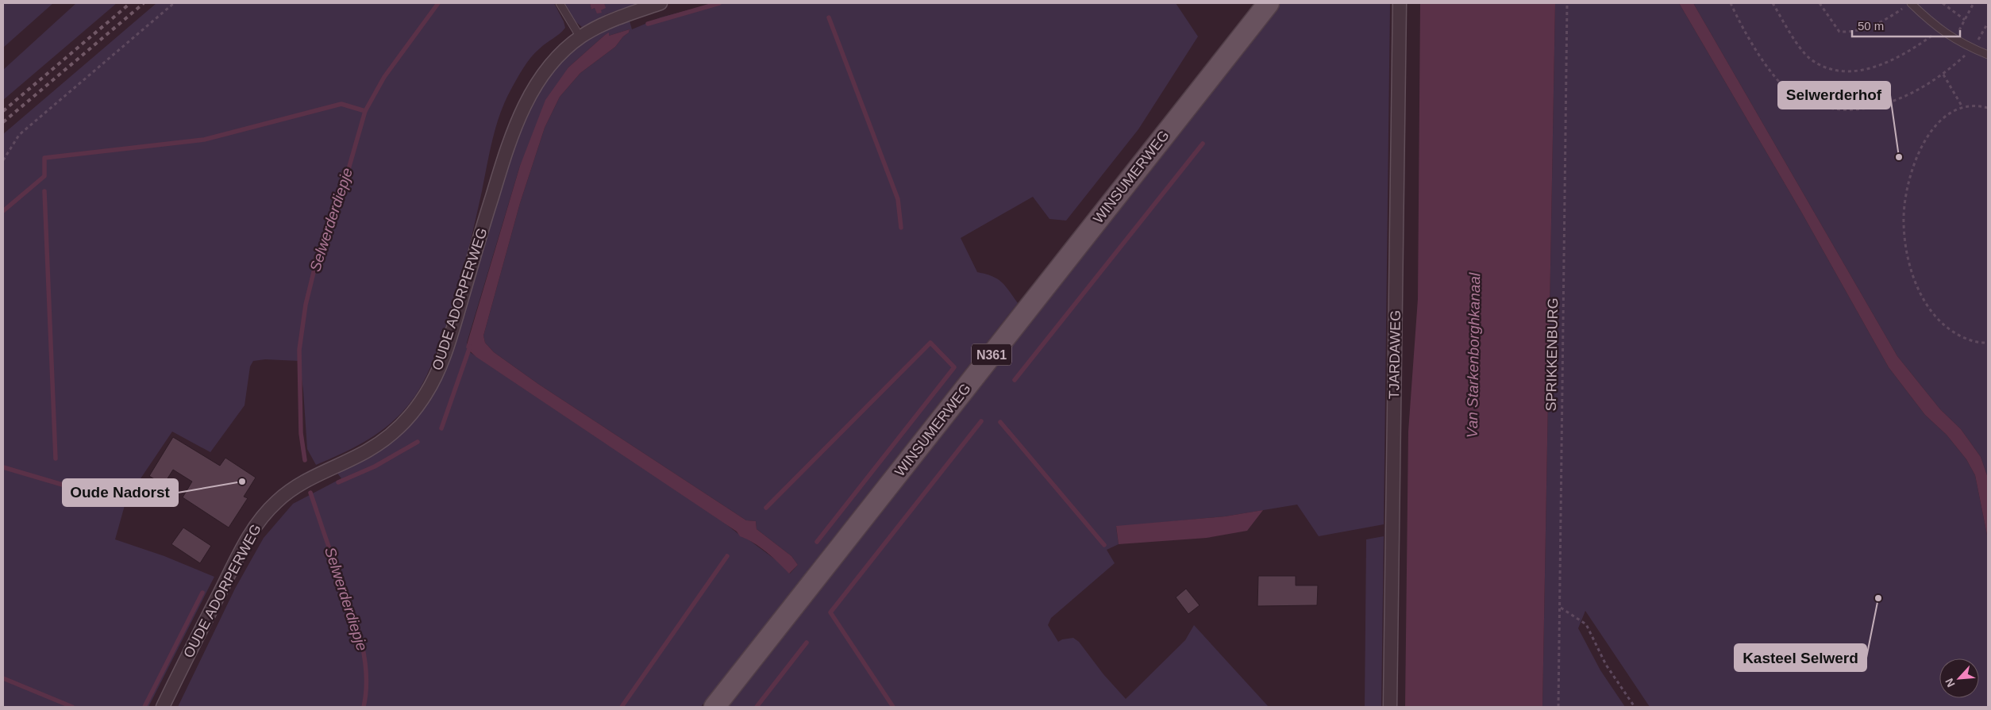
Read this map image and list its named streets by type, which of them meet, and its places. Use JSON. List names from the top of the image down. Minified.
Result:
{"streets":{"main road":["WINSUMERWEG","N361"],"street":["OUDE ADORPERWEG","TJARDAWEG"],"path":["SPRIKKENBURG"]},"water":["Selwerderdiepje","Van Starkenborghkanaal"],"places":["Selwerderhof","Oude Nadorst","Kasteel Selwerd"],"scale_bar":"50 m","north":"bottom left"}
